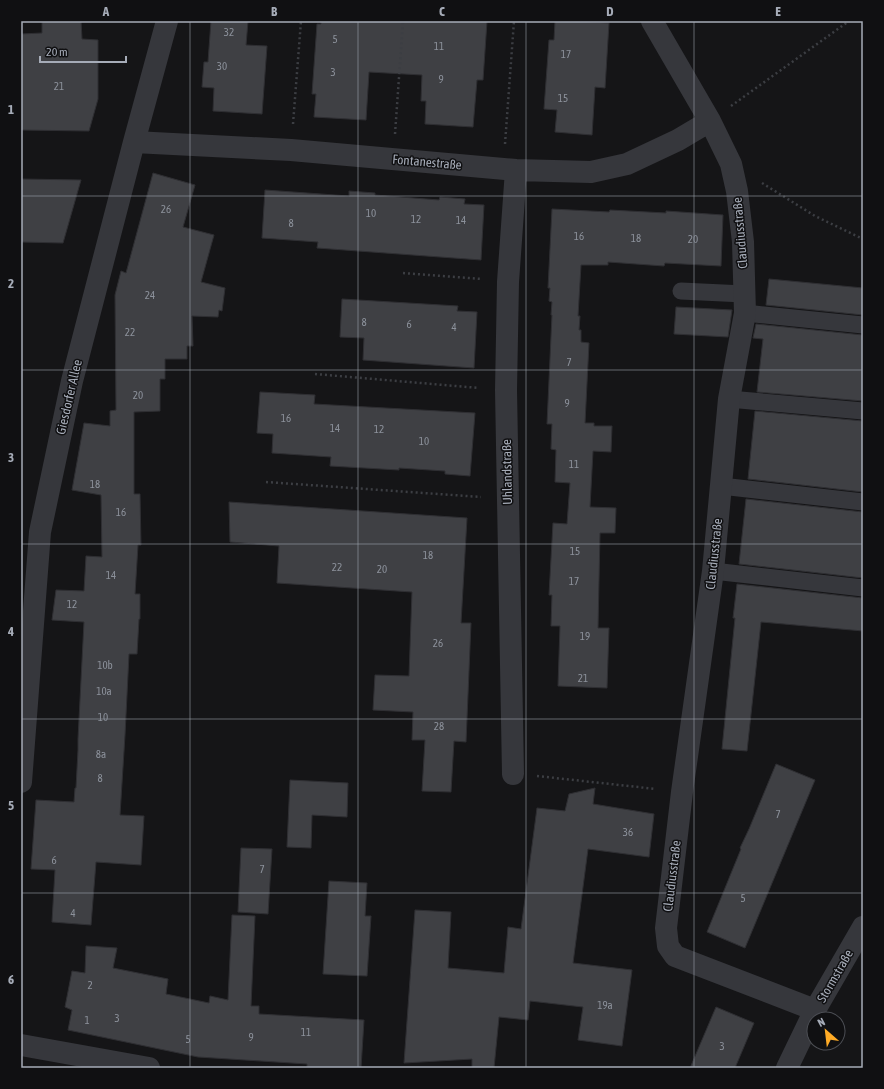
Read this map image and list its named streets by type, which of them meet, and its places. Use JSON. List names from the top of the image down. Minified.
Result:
{"streets":{"street":["Fontanestraße","Claudiusstraße","Giesdorfer Allee","Uhlandstraße","Stormstraße"]},"crossings":[["Fontanestraße","Claudiusstraße"],["Fontanestraße","Giesdorfer Allee"],["Fontanestraße","Uhlandstraße"],["Claudiusstraße","Stormstraße"]],"house_numbers":["32","5","11","17","30","3","9","21","15","26","10","12","14","8","16","18","20","24","8","6","4","22","7","20","9","16","14","12","10","11","18","16","15","18","22","20","14","17","12","19","26","10b","21","10a","10","28","8a","8","7","36","6","7","5","4","2","19a","3","1","11","9","5","3"],"scale_bar":"20 m","north":"top left","grid":{"columns":["A","B","C","D","E"],"rows":["1","2","3","4","5","6"]}}
